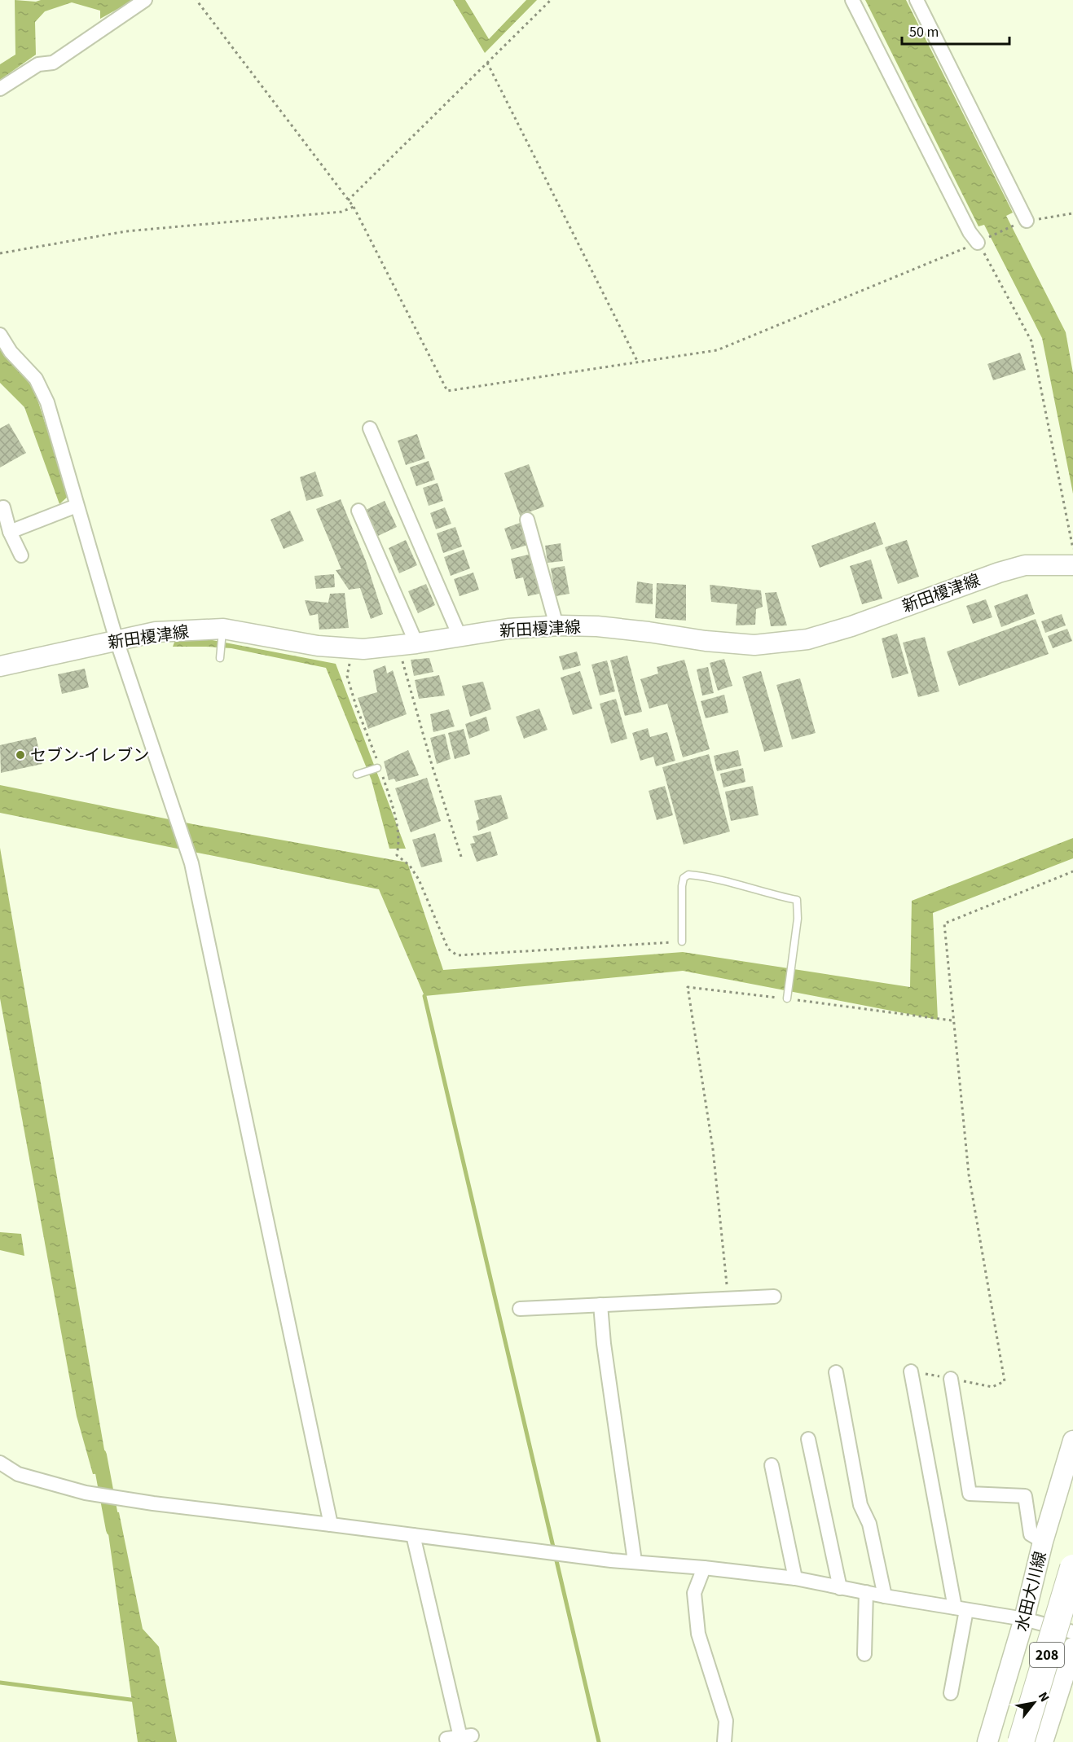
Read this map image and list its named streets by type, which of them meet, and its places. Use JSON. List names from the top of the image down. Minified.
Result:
{"streets":{"highway":["208"],"main road":["新田榎津線","水田大川線"]},"places":["セブン-イレブン"],"scale_bar":"50 m","north":"top right"}
